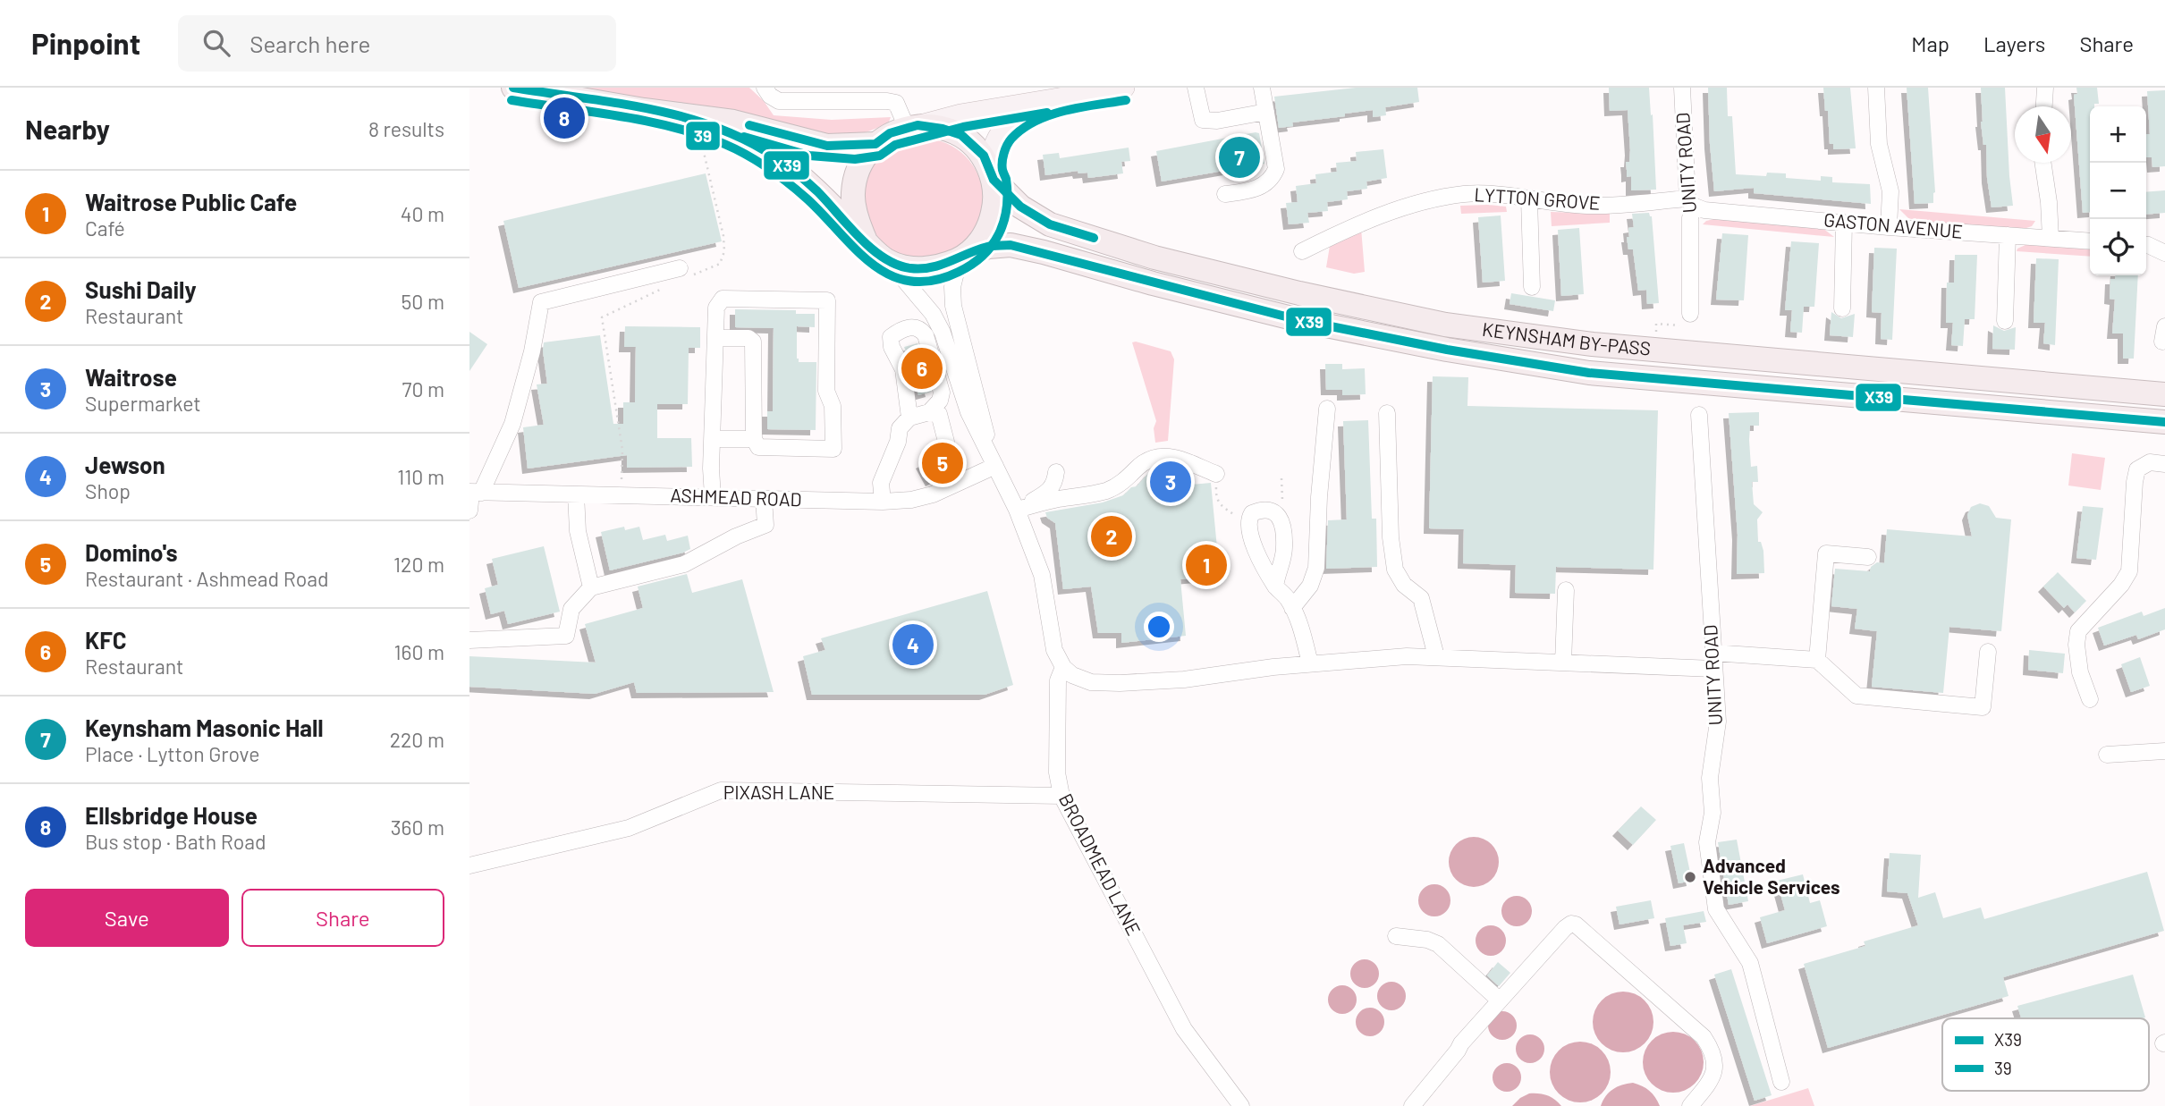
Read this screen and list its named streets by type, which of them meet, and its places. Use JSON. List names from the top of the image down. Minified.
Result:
{"streets":{"highway":["KEYNSHAM BY-PASS"],"street":["UNITY ROAD","LYTTON GROVE","GASTON AVENUE","ASHMEAD ROAD","PIXASH LANE","BROADMEAD LANE"]},"crossings":[["UNITY ROAD","LYTTON GROVE"],["UNITY ROAD","GASTON AVENUE"],["LYTTON GROVE","GASTON AVENUE"],["PIXASH LANE","BROADMEAD LANE"]],"places":["Advanced Vehicle Services"],"lines":["transit line X39","transit line 39"],"legend":["X39","39"],"north":"bottom","page":{"header":"Pinpoint","search":"Search here","nav":["Map","Layers","Share"],"heading":["Nearby","8 results"],"pins":["8","7","6","5","3","2","1","4"],"map_buttons":["+","−"],"list":[{"mark":"1","name":"Waitrose Public Cafe","note":"Café","value":"40 m"},{"mark":"2","name":"Sushi Daily","note":"Restaurant","value":"50 m"},{"mark":"3","name":"Waitrose","note":"Supermarket","value":"70 m"},{"mark":"4","name":"Jewson","note":"Shop","value":"110 m"},{"mark":"5","name":"Domino's","note":"Restaurant · Ashmead Road","value":"120 m"},{"mark":"6","name":"KFC","note":"Restaurant","value":"160 m"},{"mark":"7","name":"Keynsham Masonic Hall","note":"Place · Lytton Grove","value":"220 m"},{"mark":"8","name":"Ellsbridge House","note":"Bus stop · Bath Road","value":"360 m"}],"buttons":["Save","Share"]}}
